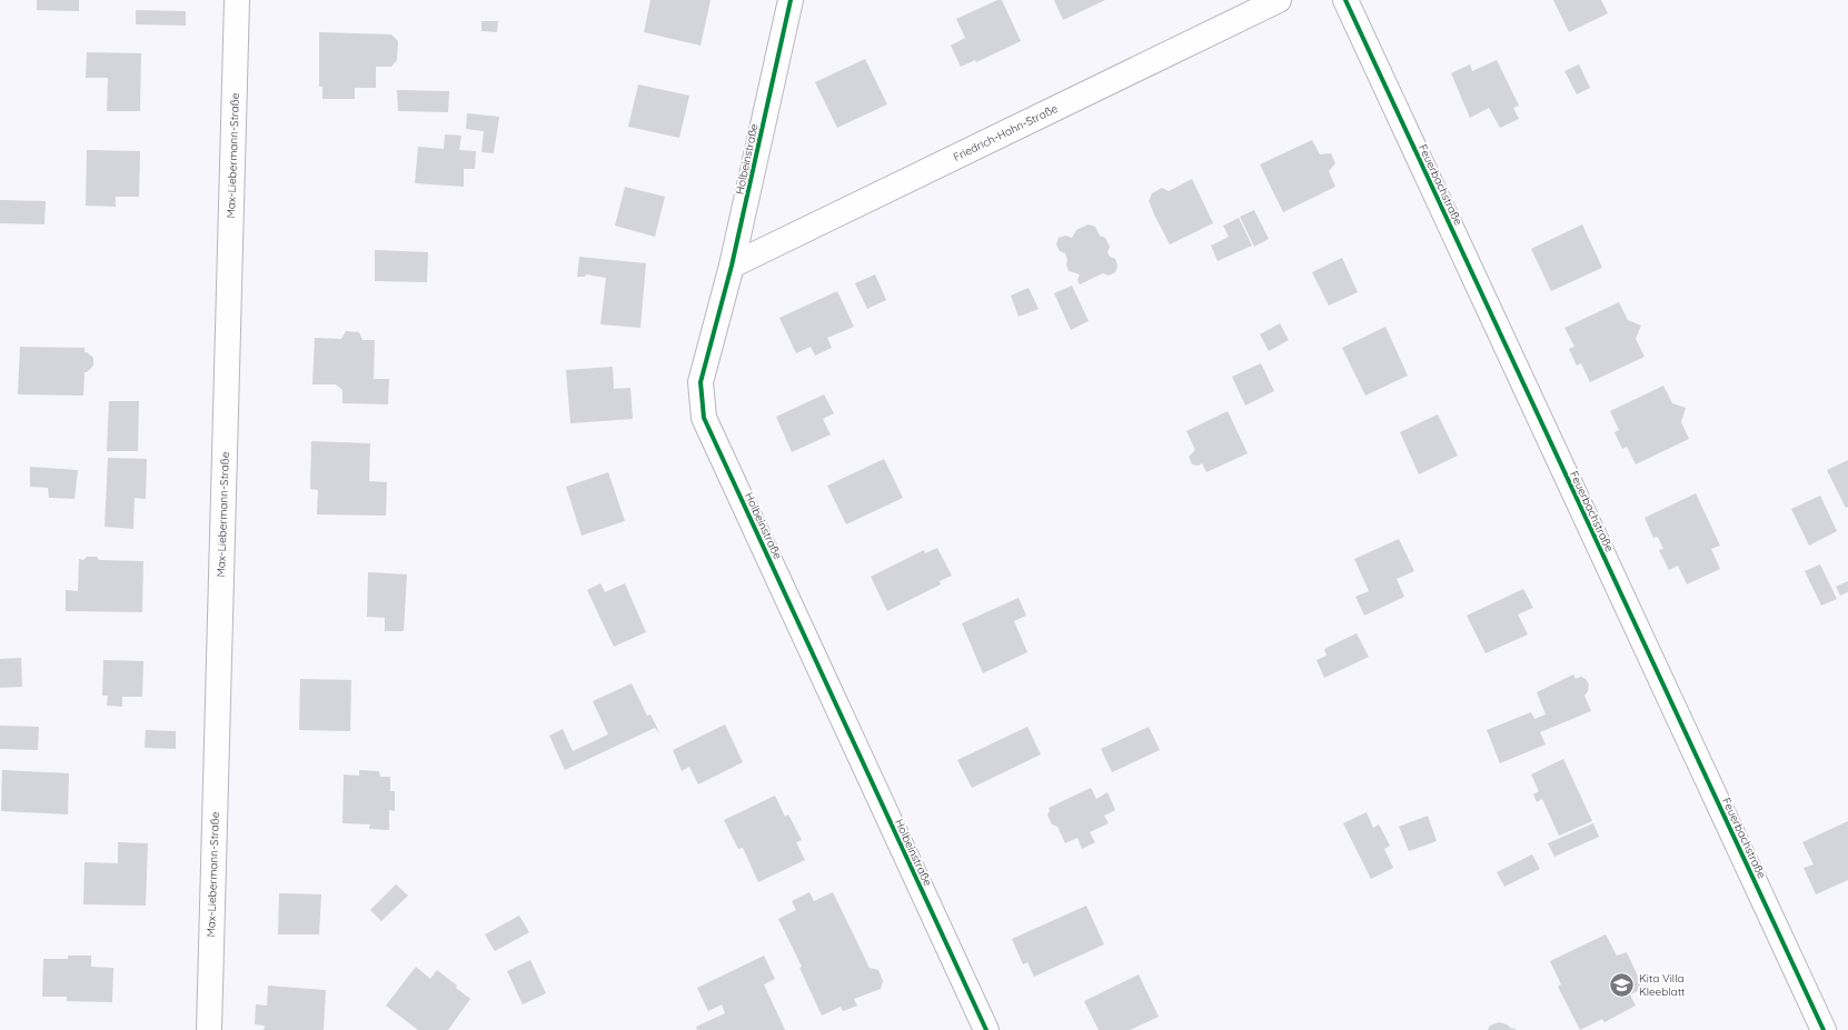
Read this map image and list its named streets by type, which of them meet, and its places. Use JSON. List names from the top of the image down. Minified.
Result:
{"streets":{"street":["Friedrich-Hahn-Straße","Max-Liebermann-Straße","Holbeinstraße","Feuerbachstraße"]},"crossings":[["Friedrich-Hahn-Straße","Holbeinstraße"]],"places":{"school or university":["Kita Villa Kleeblatt"]}}
